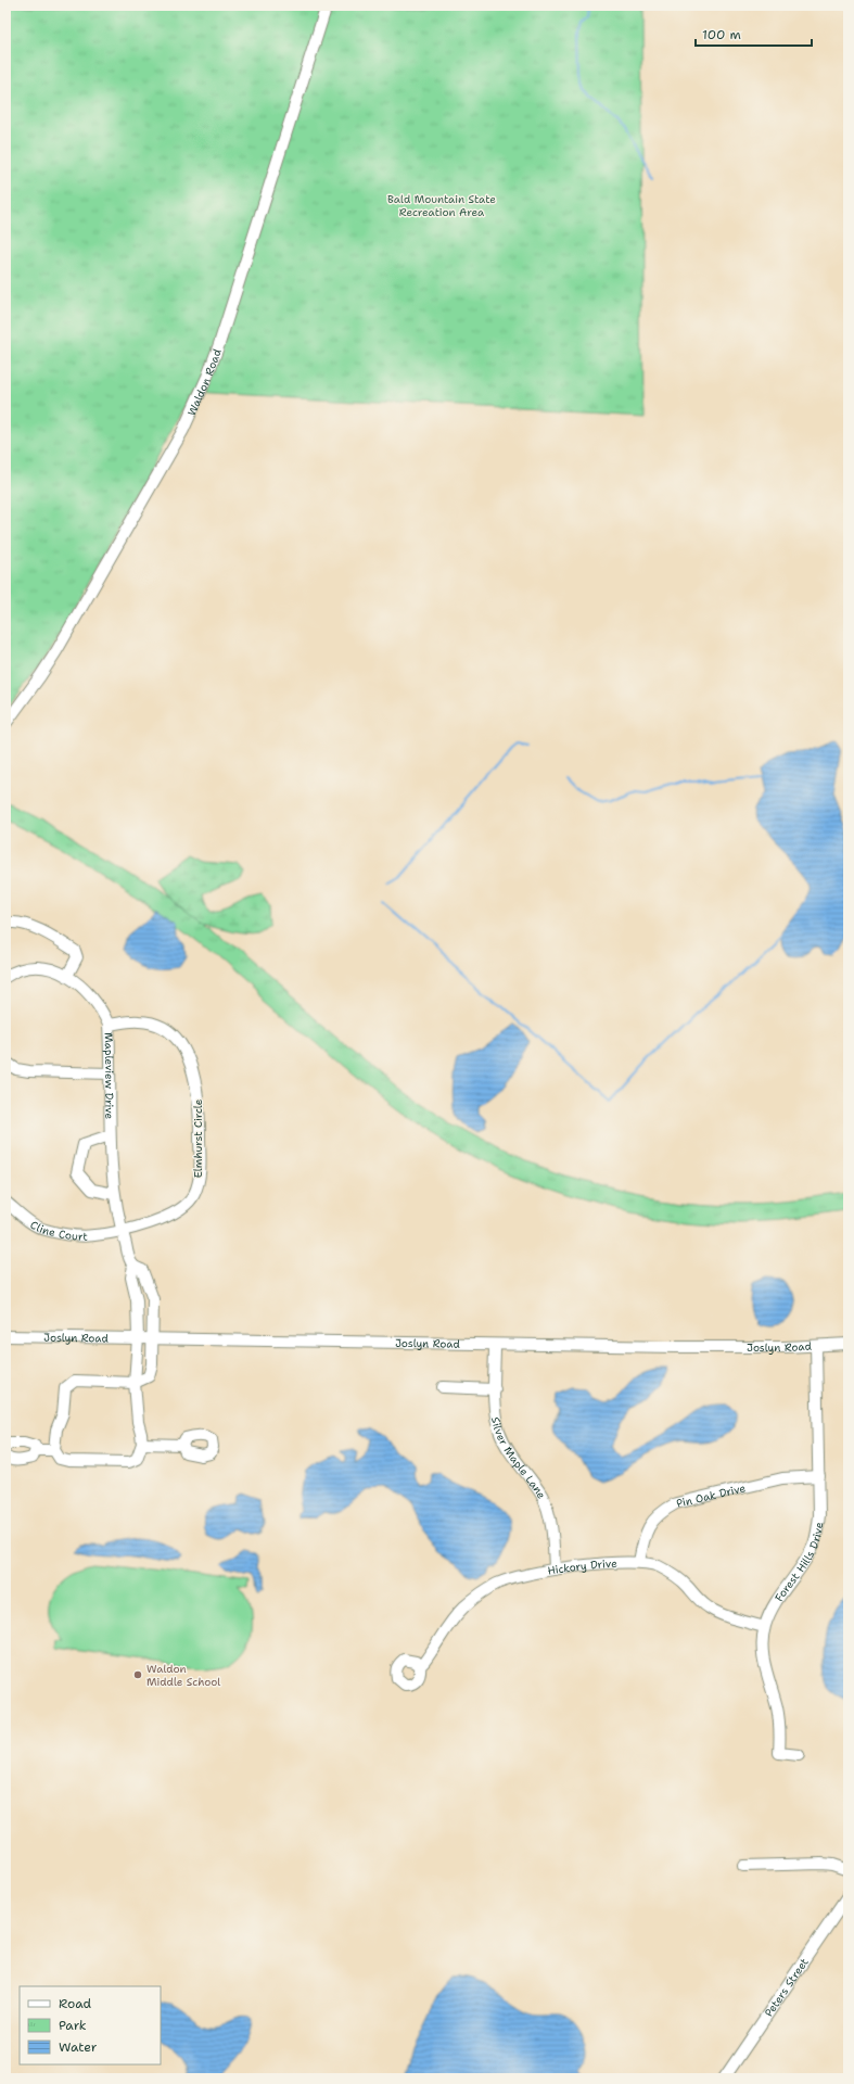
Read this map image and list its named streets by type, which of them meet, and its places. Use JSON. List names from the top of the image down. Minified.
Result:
{"streets":{"street":["Waldon Road","Mapleview Drive","Elmhurst Circle","Cline Court","Joslyn Road","Silver Maple Lane","Pin Oak Drive","Forest Hills Drive","Hickory Drive","Peters Street"]},"crossings":[["Mapleview Drive","Elmhurst Circle"],["Mapleview Drive","Cline Court"],["Mapleview Drive","Joslyn Road"],["Elmhurst Circle","Cline Court"],["Joslyn Road","Silver Maple Lane"],["Joslyn Road","Forest Hills Drive"],["Silver Maple Lane","Hickory Drive"],["Pin Oak Drive","Forest Hills Drive"],["Pin Oak Drive","Hickory Drive"],["Forest Hills Drive","Hickory Drive"]],"parks":["Bald Mountain State Recreation Area"],"places":["Waldon Middle School"],"legend":["Road","Park","Water"],"scale_bar":"100 m"}
